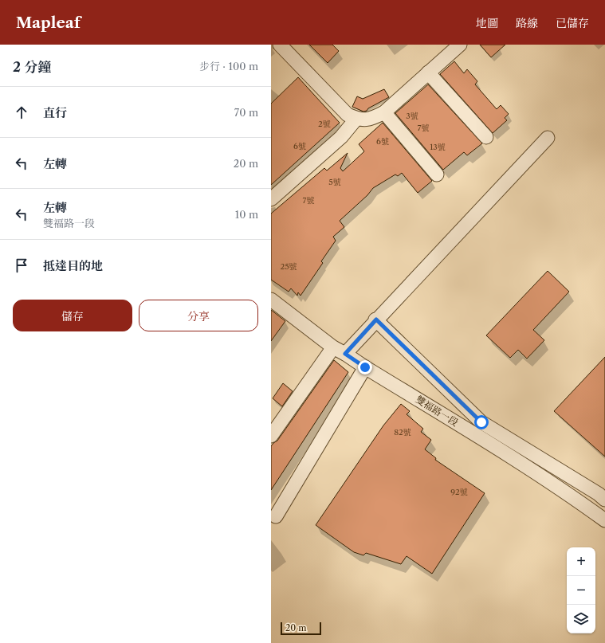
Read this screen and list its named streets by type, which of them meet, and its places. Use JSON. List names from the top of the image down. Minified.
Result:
{"streets":{"street":["雙福路一段"]},"house_numbers":["3號","2號","7號","6號","6號","13號","5號","7號","25號","82號","92號"],"scale_bar":"20 m","page":{"header":"Mapleaf","nav":["地圖","路線","已儲存"],"heading":["2 分鐘","步行 · 100 m"],"list":[["直行","70 m"],["左轉","20 m"],["左轉","雙福路一段","10 m"],"抵達目的地"],"buttons":["儲存","分享"],"map_buttons":["+","−"],"scale":"20 m"}}
